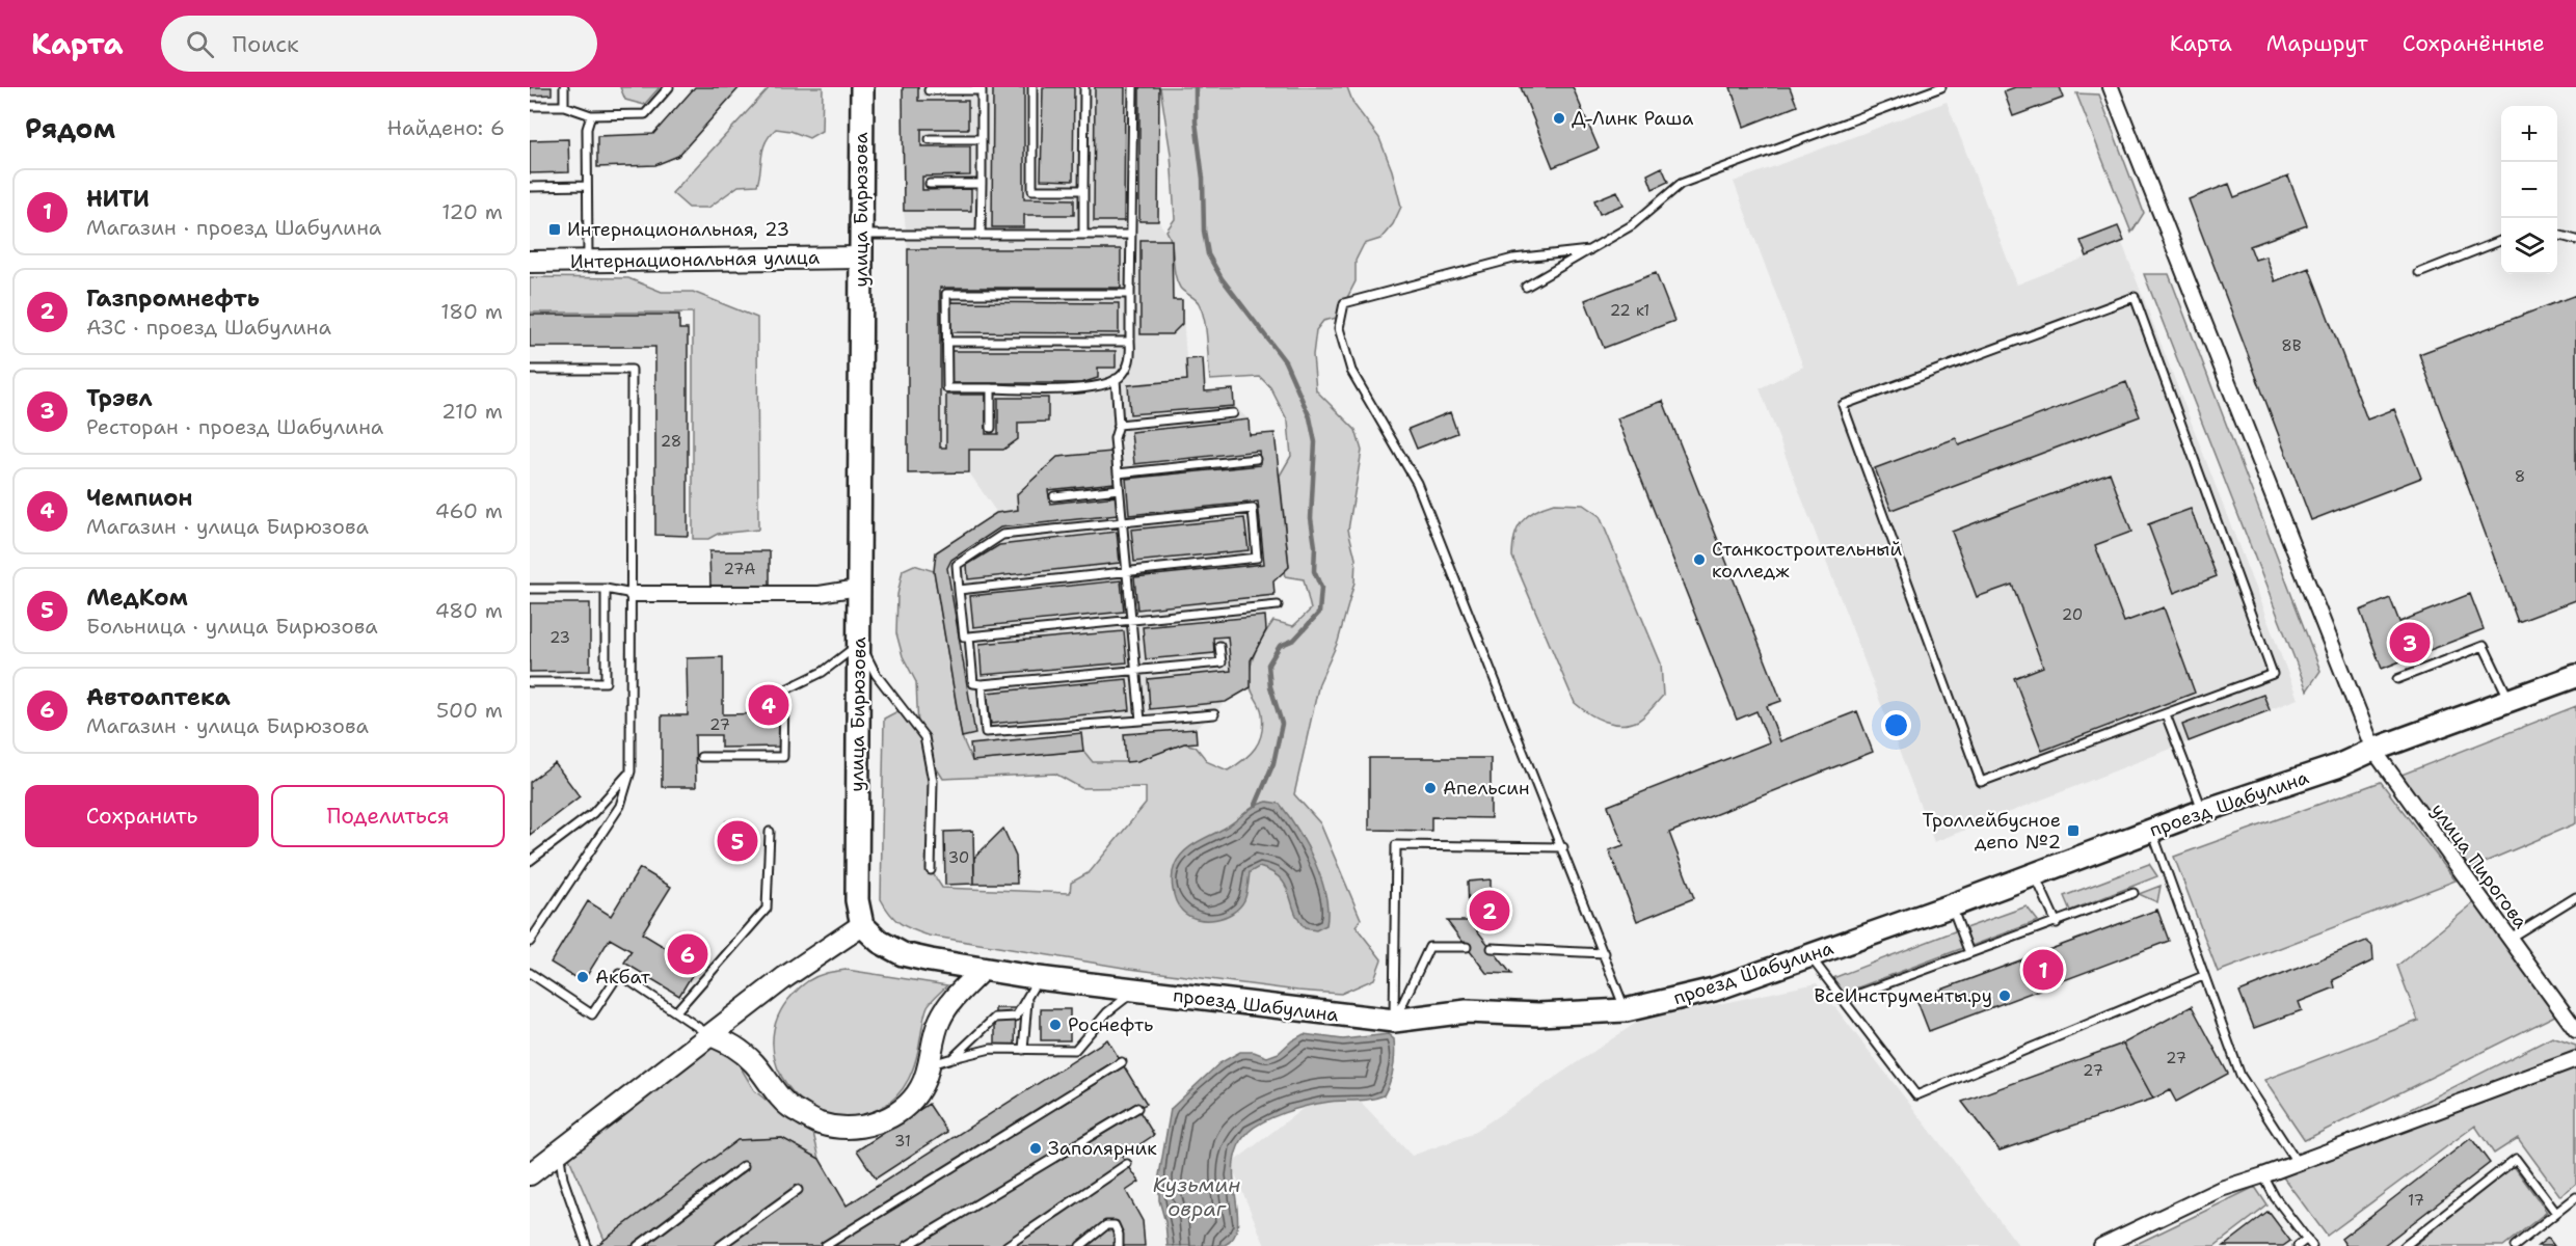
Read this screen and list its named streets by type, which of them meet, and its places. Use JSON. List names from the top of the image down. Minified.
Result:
{"streets":{"main road":["улица Бирюзова","Интернациональная улица","проезд Шабулина"],"street":["улица Пирогова"]},"crossings":[["улица Бирюзова","Интернациональная улица"],["улица Бирюзова","проезд Шабулина"],["проезд Шабулина","улица Пирогова"]],"water":["Кузьмин овраг"],"places":{"other":["Д-Линк Раша","Станкостроительный колледж","Апельсин","Акбат","ВсеИнструменты.ру","Роснефть","Заполярник"],"transit":["Интернациональная, 23","Троллейбусное депо №2"]},"house_numbers":["22 к1","8В","28","8","27А","20","23","27","30","27","27","31","17"],"page":{"header":"Карта","search":"Поиск","nav":["Карта","Маршрут","Сохранённые"],"heading":["Рядом","Найдено: 6"],"map_buttons":["+","−"],"list":[{"mark":"1","name":"НИТИ","note":"Магазин · проезд Шабулина","value":"120 m"},{"mark":"2","name":"Газпромнефть","note":"АЗС · проезд Шабулина","value":"180 m"},{"mark":"3","name":"Трэвл","note":"Ресторан · проезд Шабулина","value":"210 m"},{"mark":"4","name":"Чемпион","note":"Магазин · улица Бирюзова","value":"460 m"},{"mark":"5","name":"МедКом","note":"Больница · улица Бирюзова","value":"480 m"},{"mark":"6","name":"Автоаптека","note":"Магазин · улица Бирюзова","value":"500 m"}],"pins":["3","4","5","2","6","1"],"buttons":["Сохранить","Поделиться"]}}
